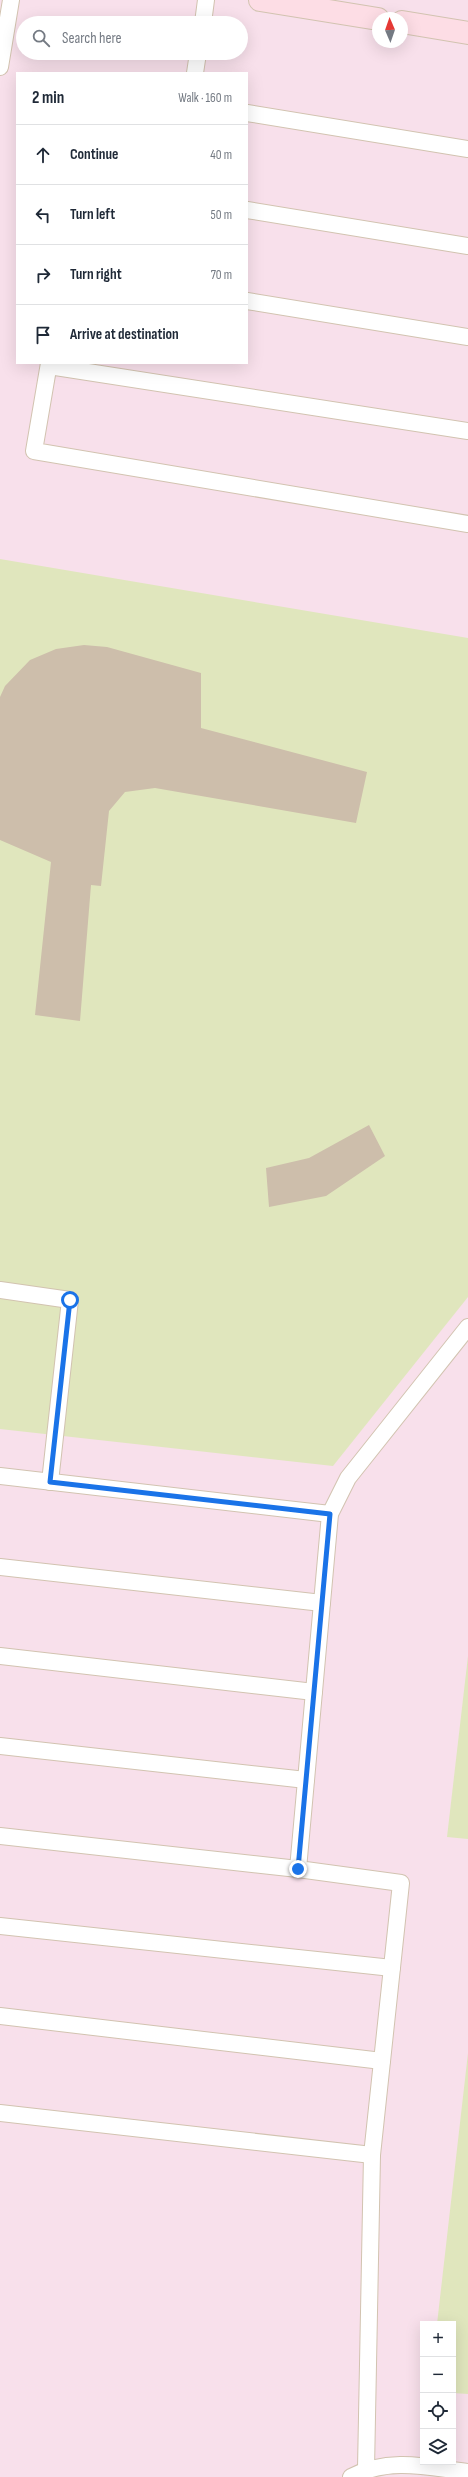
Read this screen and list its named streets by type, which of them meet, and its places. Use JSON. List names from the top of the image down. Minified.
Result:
{"north":"top","page":{"search":"Search here","heading":["2 min","Walk · 160 m"],"list":[["Continue","40 m"],["Turn left","50 m"],["Turn right","70 m"],"Arrive at destination"],"map_buttons":["+","−"]}}
